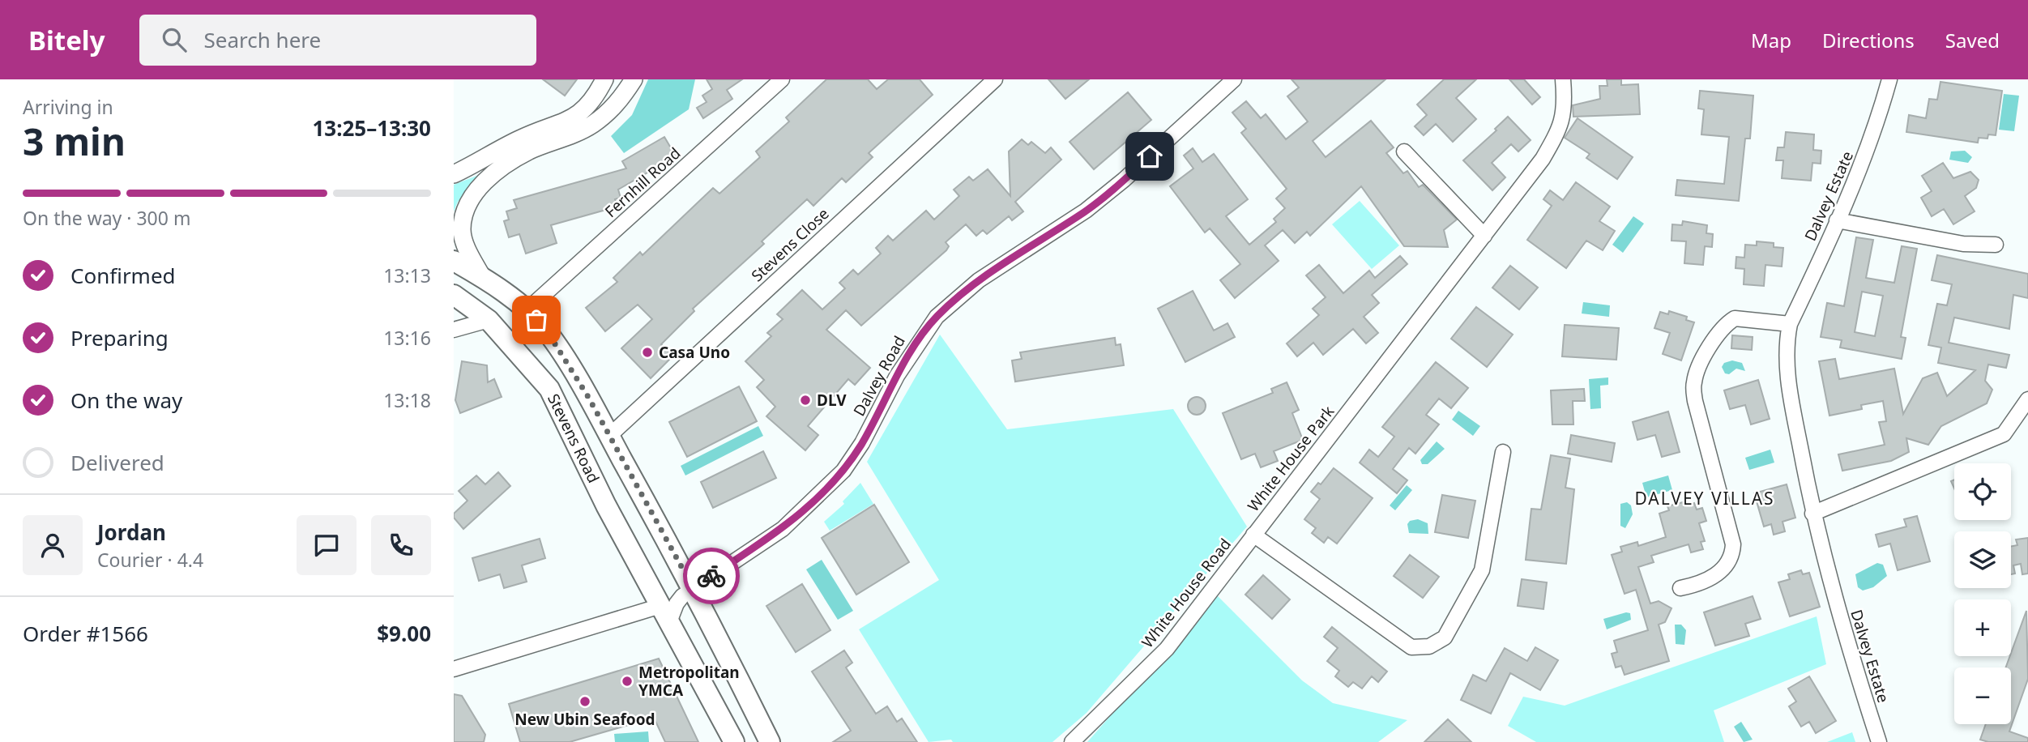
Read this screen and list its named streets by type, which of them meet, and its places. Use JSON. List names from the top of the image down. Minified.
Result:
{"streets":{"main road":["Stevens Road"],"street":["Fernhill Road","Dalvey Estate","Stevens Close","Dalvey Road","White House Park","White House Road"]},"crossings":[["Fernhill Road","Stevens Road"],["Stevens Close","Stevens Road"],["Dalvey Road","Stevens Road"],["White House Park","White House Road"]],"districts":["DALVEY VILLAS"],"places":["Casa Uno","DLV","Metropolitan YMCA","New Ubin Seafood"],"page":{"header":"Bitely","search":"Search here","nav":["Map","Directions","Saved"],"heading":["3 min","Arriving in","13:25–13:30"],"panel":["Jordan","Courier · 4.4","Order #1566","$9.00"],"bar":"On the way · 300 m","list":[["Confirmed","13:13"],["Preparing","13:16"],["On the way","13:18"],"Delivered"],"map_buttons":["+","−"]}}
